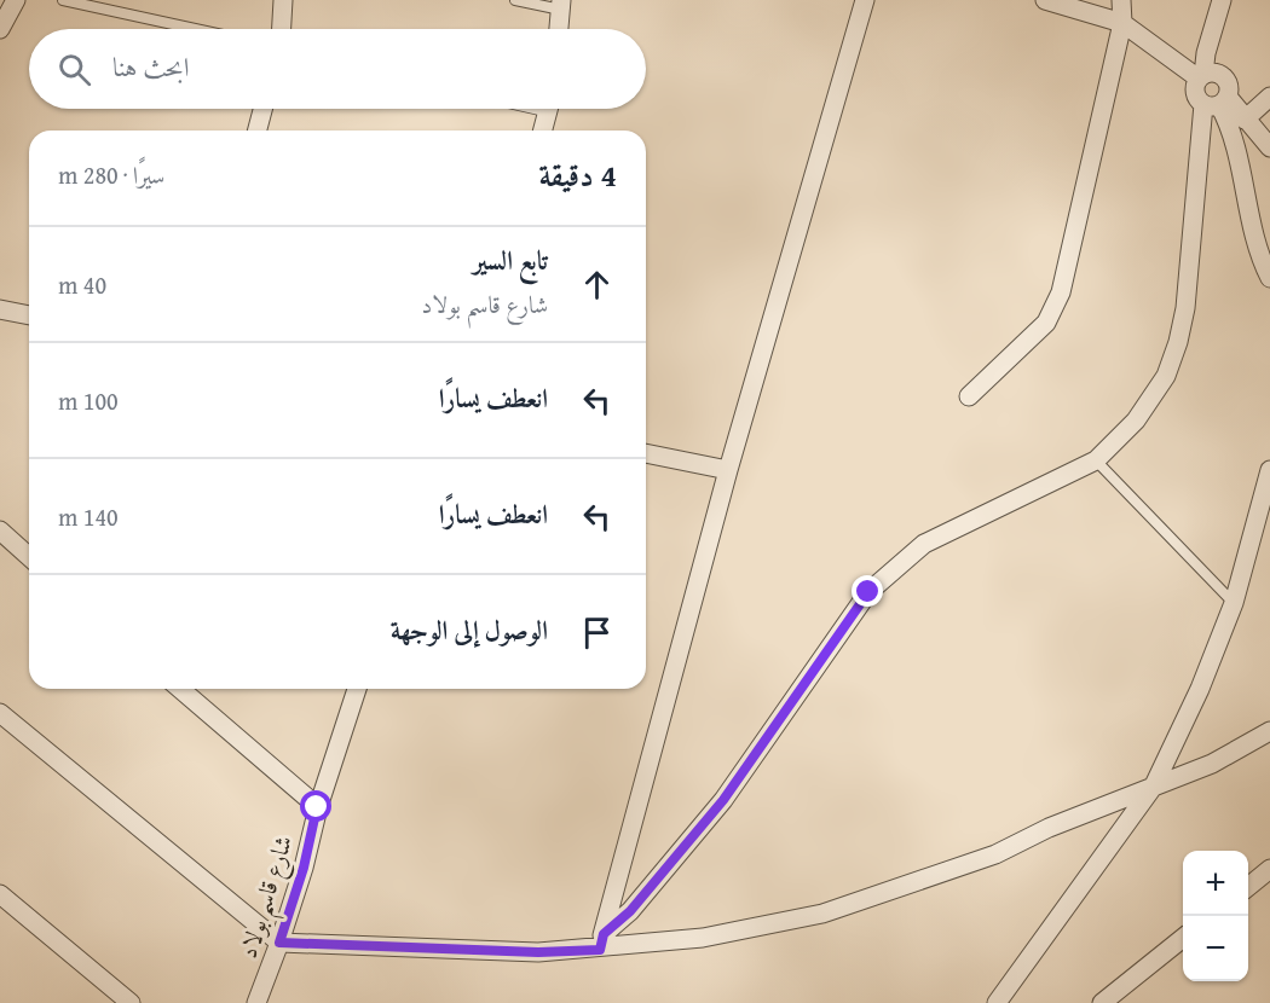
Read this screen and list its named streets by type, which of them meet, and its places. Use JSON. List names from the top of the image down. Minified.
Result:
{"streets":{"street":["شارع قاسم بولاد"]},"page":{"search":"ابحث هنا","heading":["4 دقيقة","سيرًا · 280 m"],"list":[["تابع السير","شارع قاسم بولاد","40 m"],["انعطف يسارًا","100 m"],["انعطف يسارًا","140 m"],"الوصول إلى الوجهة"],"map_buttons":["+","−"]}}
